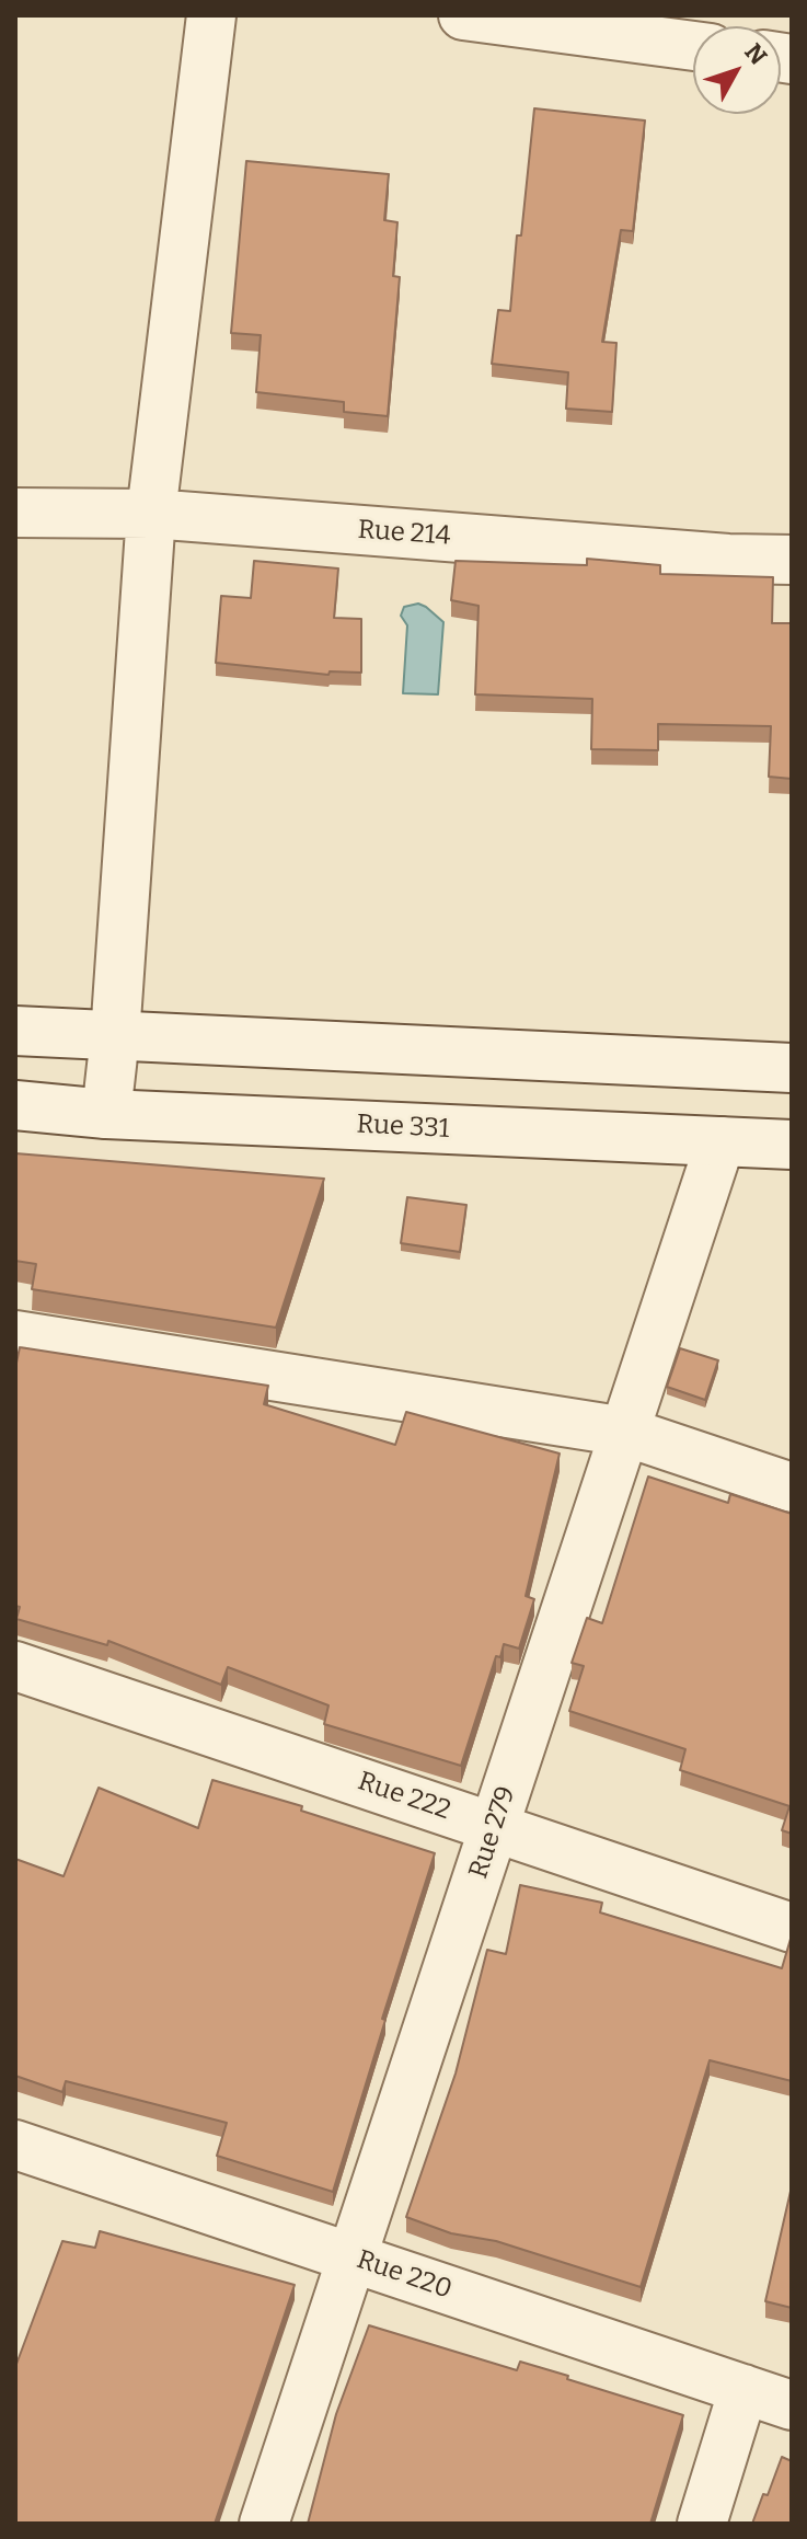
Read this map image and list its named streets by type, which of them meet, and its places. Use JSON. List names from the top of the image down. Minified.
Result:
{"streets":{"street":["Rue 214","Rue 331","Rue 222","Rue 279","Rue 220"]},"crossings":[["Rue 331","Rue 279"],["Rue 222","Rue 279"],["Rue 279","Rue 220"]],"north":"top right"}
